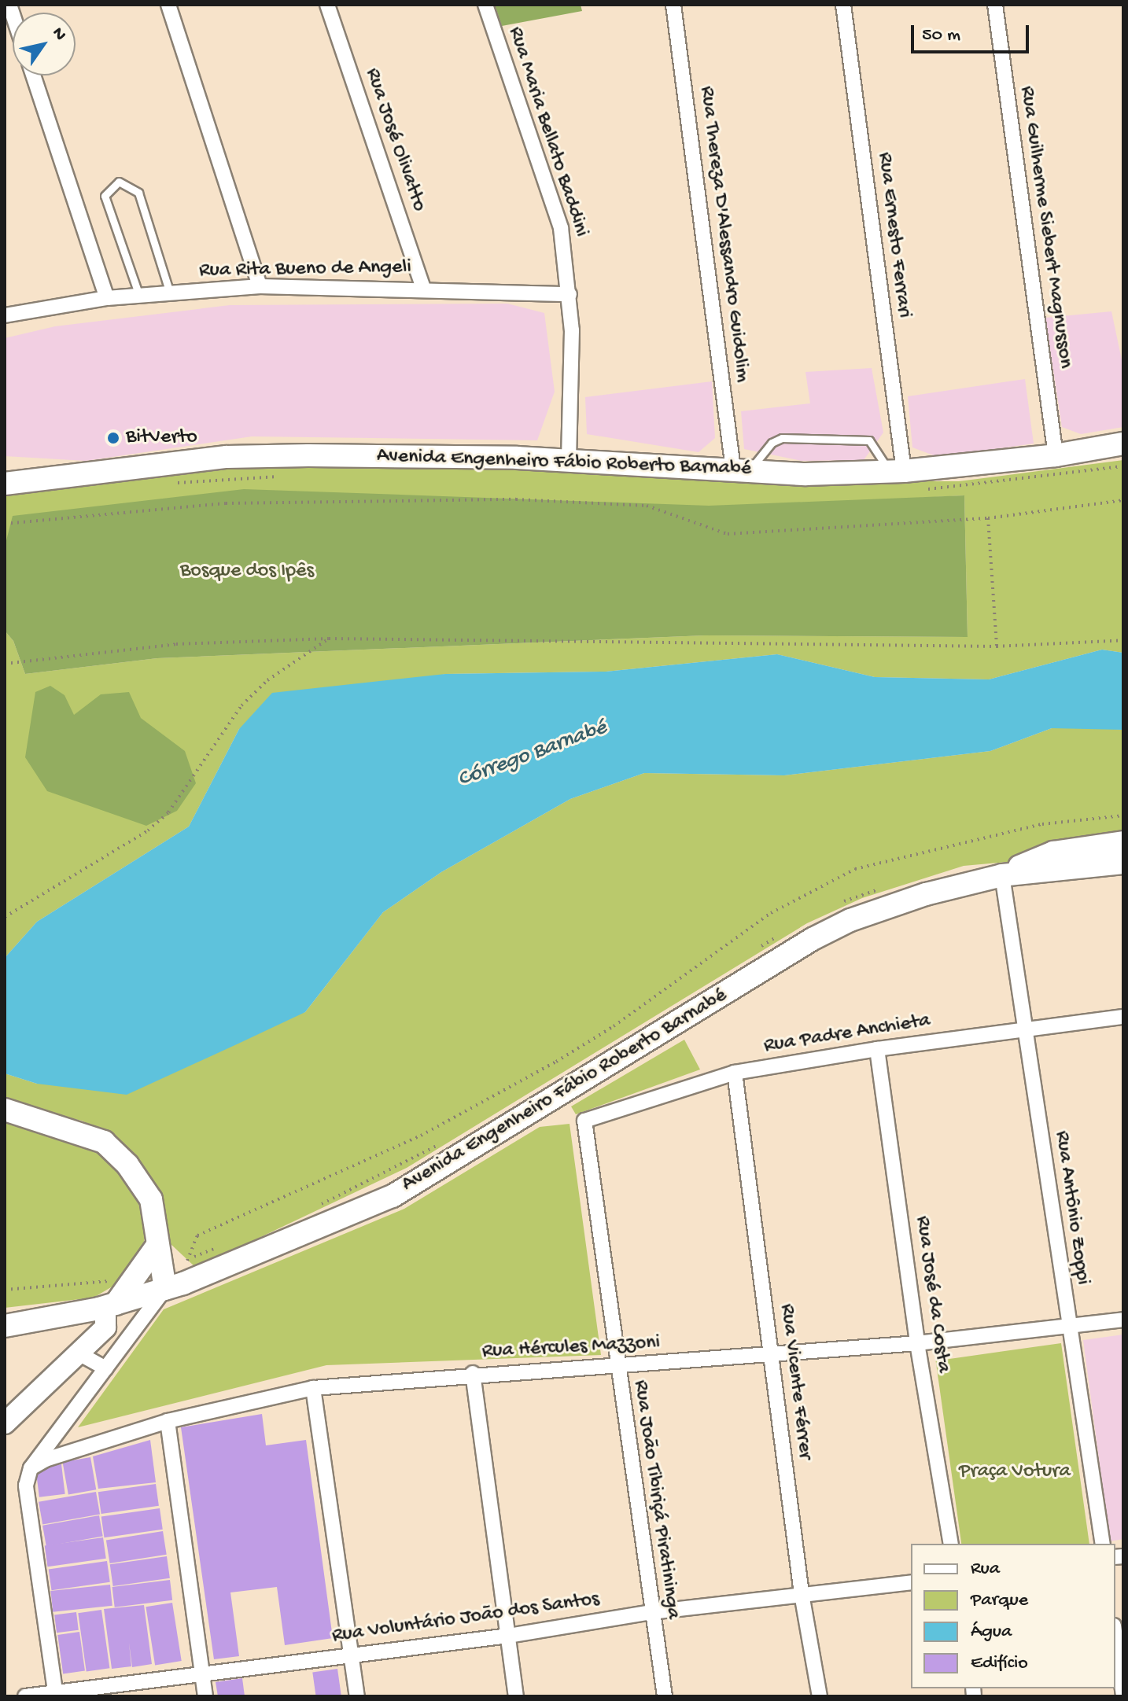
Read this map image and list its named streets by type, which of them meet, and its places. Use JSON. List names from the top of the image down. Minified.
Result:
{"streets":{"main road":["Avenida Engenheiro Fábio Roberto Barnabé"],"street":["Rua Maria Bellato Baddini","Rua José Olivatto","Rua Guilherme Siebert Magnusson","Rua Thereza D'Alessandro Guidolim","Rua Ernesto Ferrari","Rua Rita Bueno de Angeli","Rua Padre Anchieta","Rua Antônio Zoppi","Rua José da Costa","Rua Hércules Mazzoni","Rua Vicente Férrer","Rua João Tibiriçá Piratininga","Rua Voluntário João dos Santos"]},"crossings":[["Rua Maria Bellato Baddini","Rua Rita Bueno de Angeli"],["Rua Maria Bellato Baddini","Avenida Engenheiro Fábio Roberto Barnabé"],["Rua José Olivatto","Rua Rita Bueno de Angeli"],["Rua Guilherme Siebert Magnusson","Avenida Engenheiro Fábio Roberto Barnabé"],["Rua Thereza D'Alessandro Guidolim","Avenida Engenheiro Fábio Roberto Barnabé"],["Rua Ernesto Ferrari","Avenida Engenheiro Fábio Roberto Barnabé"],["Avenida Engenheiro Fábio Roberto Barnabé","Rua Antônio Zoppi"],["Rua Padre Anchieta","Rua Antônio Zoppi"],["Rua Padre Anchieta","Rua José da Costa"],["Rua Padre Anchieta","Rua Vicente Férrer"],["Rua Padre Anchieta","Rua João Tibiriçá Piratininga"],["Rua Antônio Zoppi","Rua Hércules Mazzoni"],["Rua José da Costa","Rua Hércules Mazzoni"],["Rua Hércules Mazzoni","Rua Vicente Férrer"],["Rua Hércules Mazzoni","Rua João Tibiriçá Piratininga"],["Rua Vicente Férrer","Rua Voluntário João dos Santos"],["Rua João Tibiriçá Piratininga","Rua Voluntário João dos Santos"]],"water":["Córrego Barnabé"],"parks":["Bosque dos Ipês","Praça Votura"],"places":["BitVerto"],"legend":["Rua","Parque","Água","Edifício"],"scale_bar":"50 m","north":"top right"}
